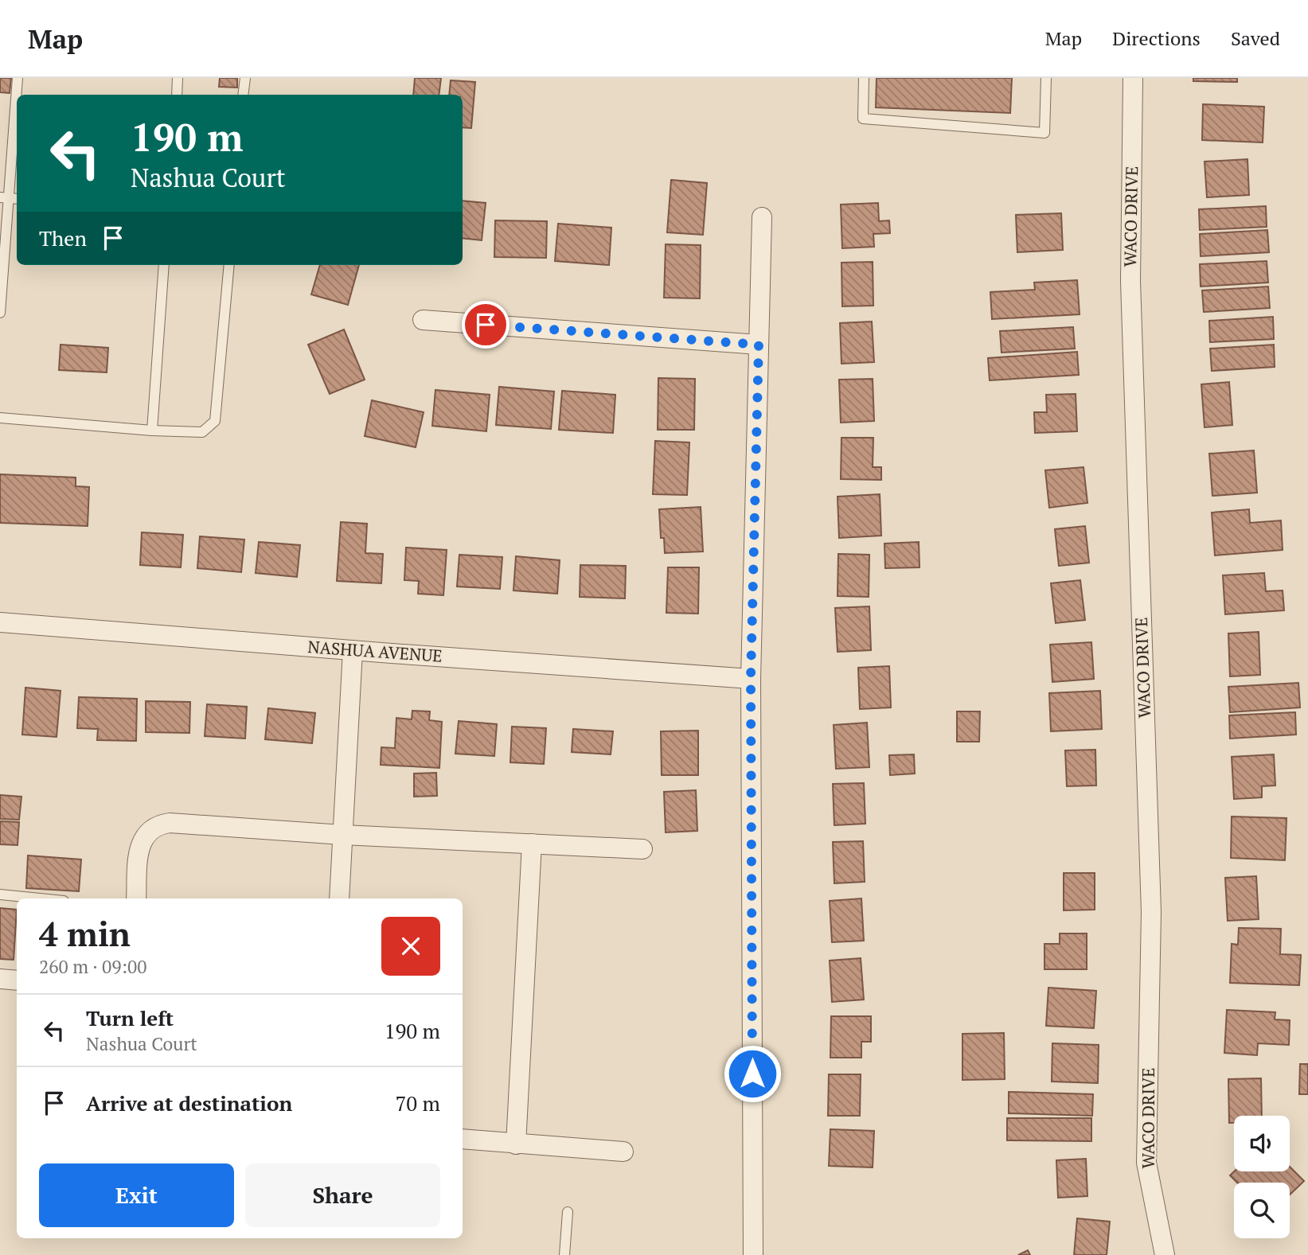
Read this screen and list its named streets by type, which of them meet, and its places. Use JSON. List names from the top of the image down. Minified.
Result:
{"streets":{"street":["WACO DRIVE","NASHUA AVENUE"]},"page":{"header":"Map","nav":["Map","Directions","Saved"],"turn":["190 m","Nashua Court"],"then":"Then","heading":["4 min","260 m · 09:00"],"list":[{"name":"Turn left","note":"Nashua Court","value":"190 m"},{"name":"Arrive at destination","value":"70 m"}],"buttons":["Exit","Share"]}}
